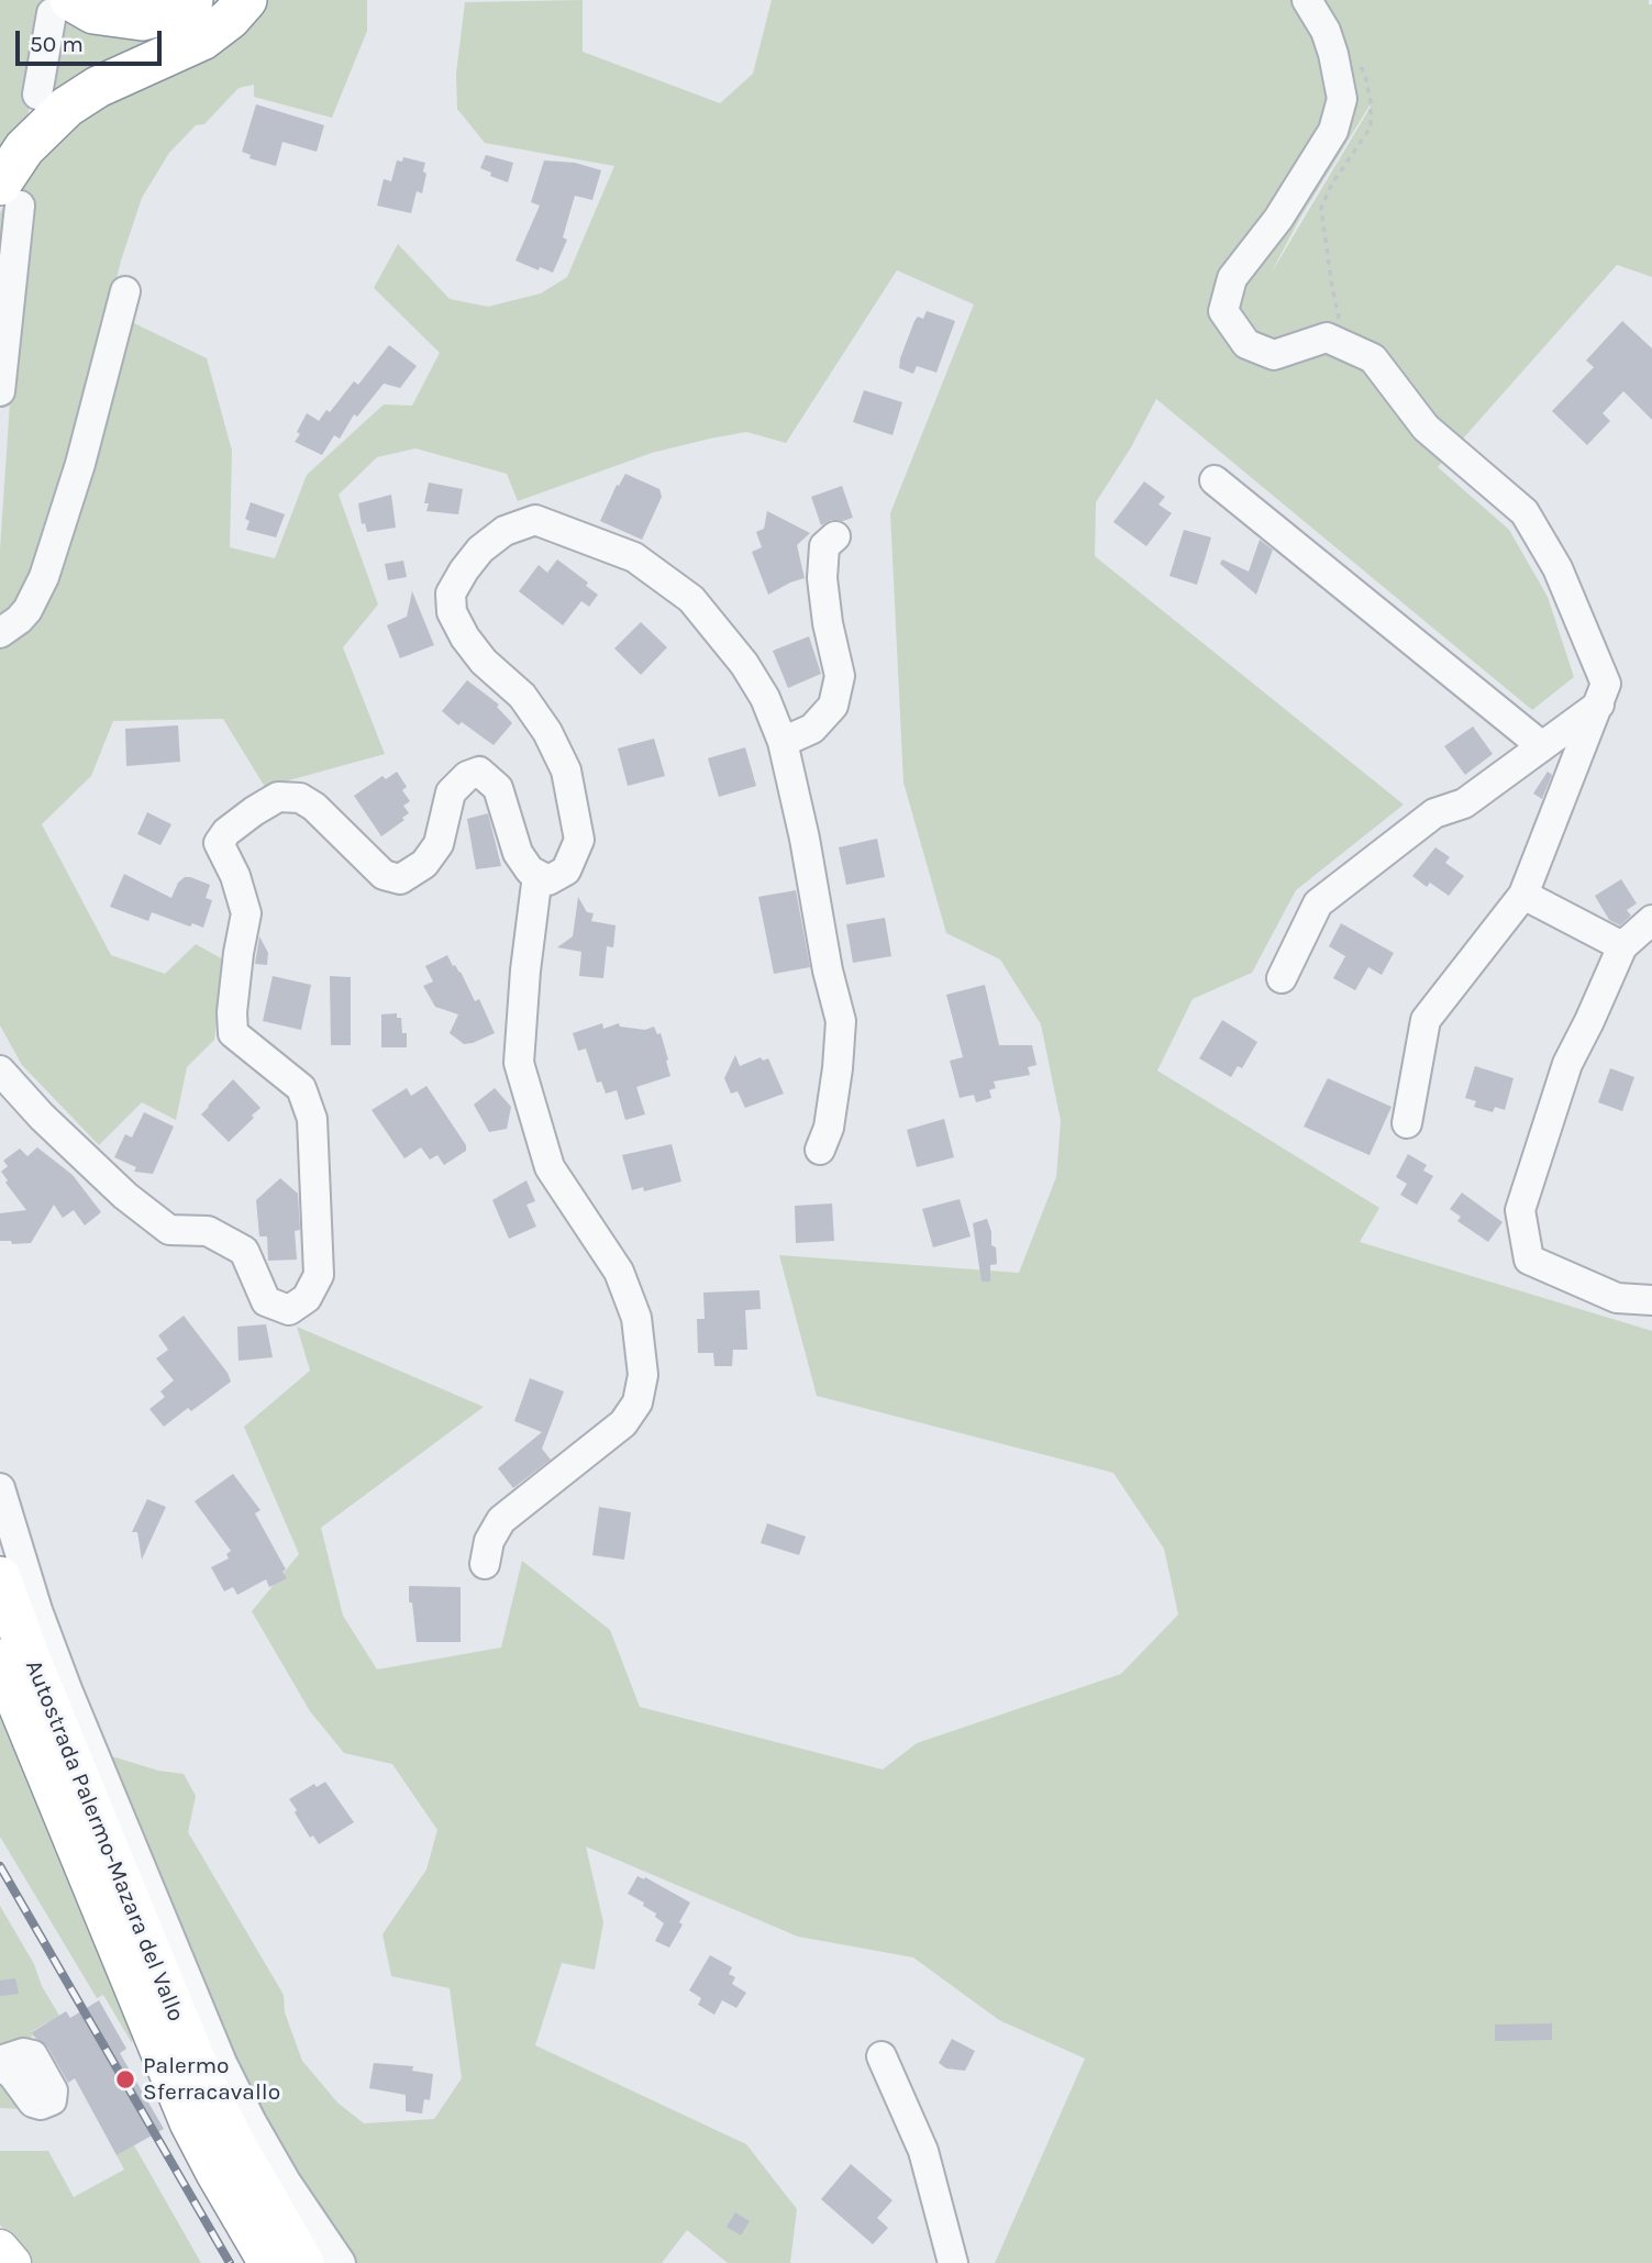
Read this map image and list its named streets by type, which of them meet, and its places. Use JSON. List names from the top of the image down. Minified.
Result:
{"streets":{"highway":["Autostrada Palermo-Mazara del Vallo"]},"places":["Palermo Sferracavallo"],"scale_bar":"50 m"}
